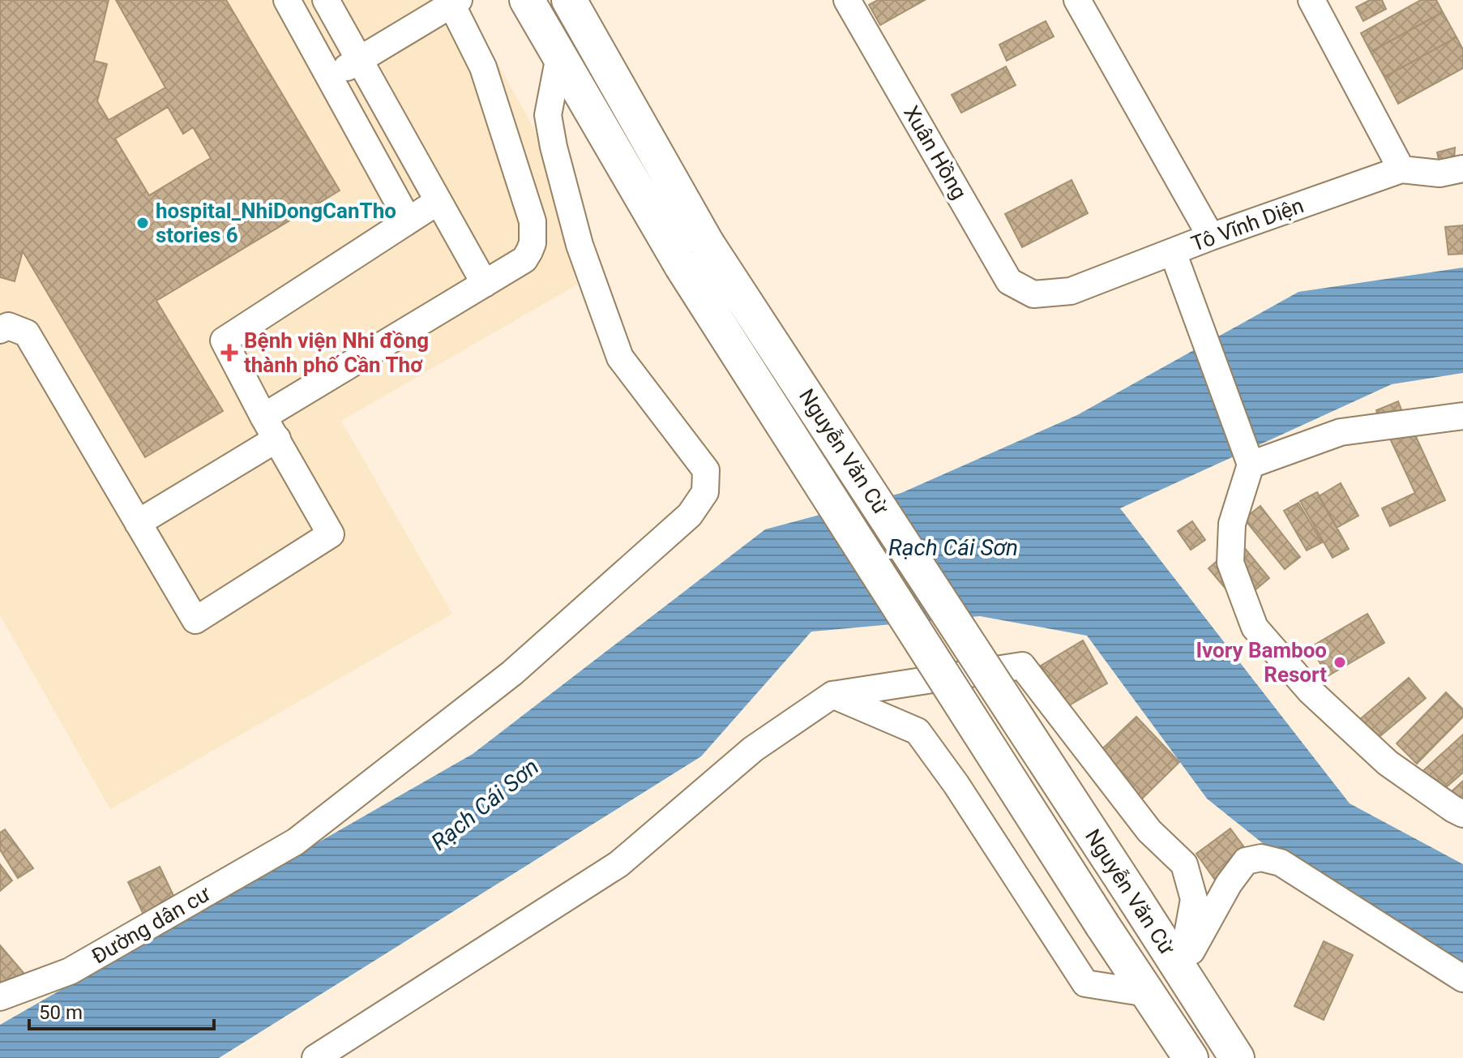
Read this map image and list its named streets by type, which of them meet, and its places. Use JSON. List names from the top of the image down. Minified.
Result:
{"streets":{"main road":["Nguyễn Văn Cừ"],"street":["Xuân Hồng","Tô Vĩnh Diện","Đường dân cư"]},"crossings":[["Xuân Hồng","Tô Vĩnh Diện"],["Nguyễn Văn Cừ","Đường dân cư"]],"water":["Rạch Cái Sơn"],"places":{"other":["hospital_NhiDongCanTho stories 6","Ivory Bamboo Resort"],"health":["Bệnh viện Nhi đồng thành phố Cần Thơ"]},"scale_bar":"50 m"}
